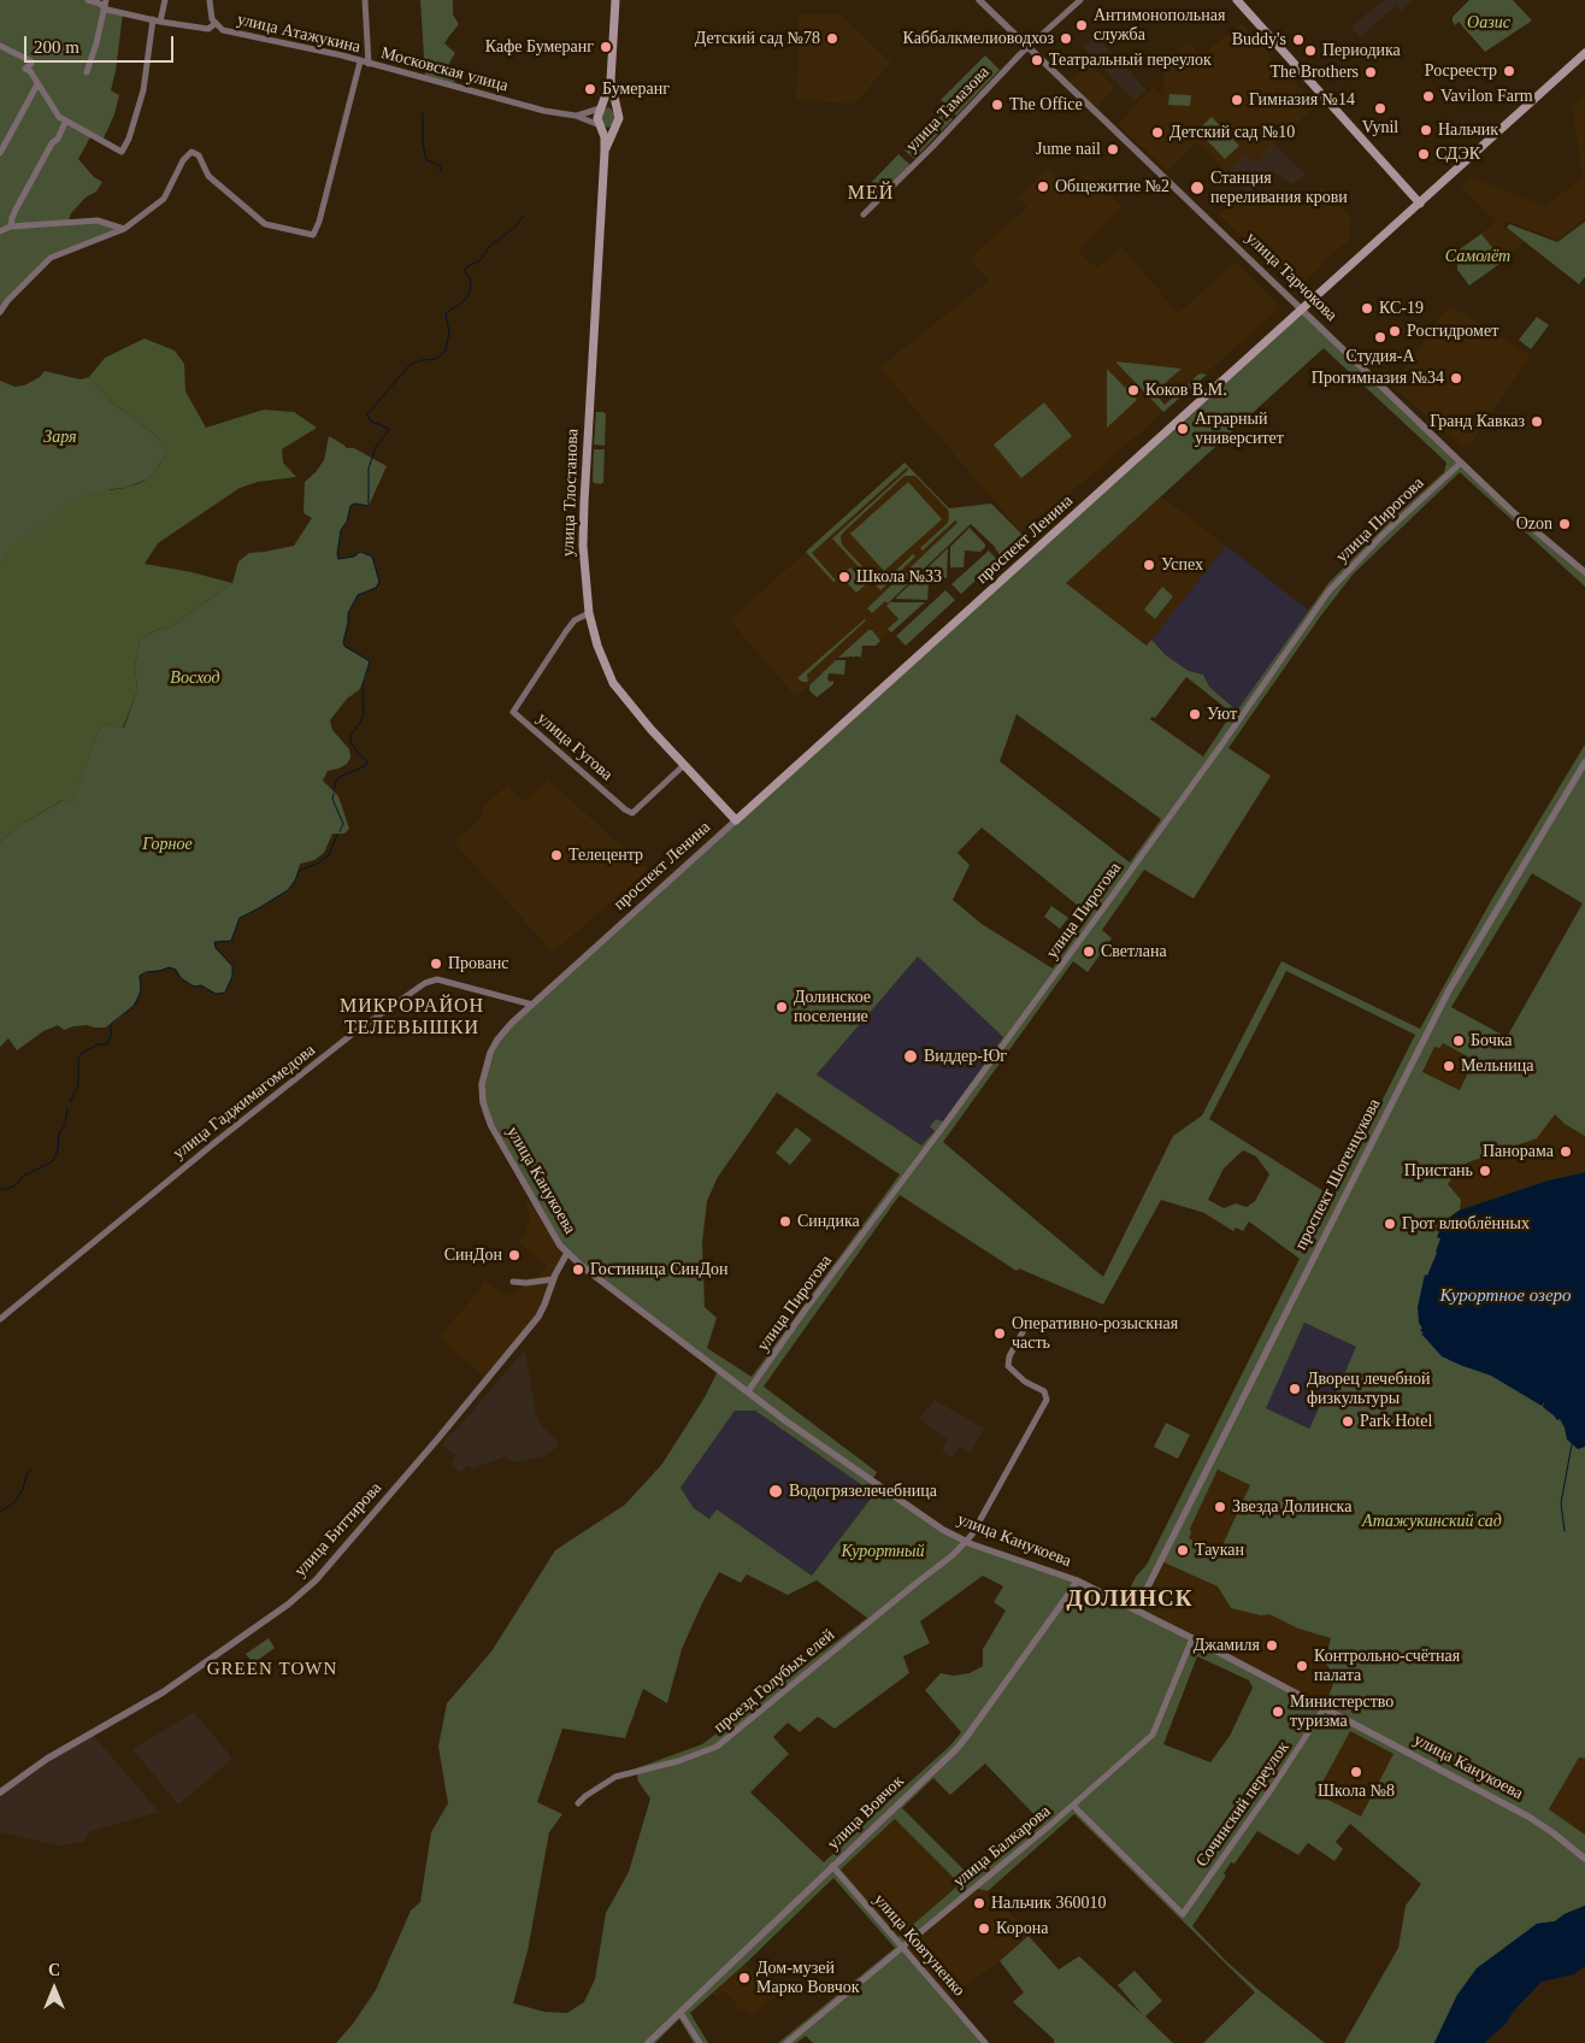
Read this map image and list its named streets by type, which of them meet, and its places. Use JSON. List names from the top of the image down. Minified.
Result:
{"streets":{"main road":["улица Тлостанова","проспект Ленина"],"street":["улица Атажукина","Московская улица","улица Тамазова","улица Тарчокова","улица Пирогова","улица Гугова","улица Гаджимагомедова","проспект Шогенцукова","улица Канукоева","улица Биттирова","проезд Голубых елей","Сочинский переулок","улица Вовчок","улица Балкарова","улица Ковтуненко"]},"crossings":[["улица Атажукина","Московская улица"],["улица Тамазова","улица Тарчокова"],["улица Тарчокова","улица Пирогова"],["улица Тарчокова","проспект Ленина"],["улица Тлостанова","проспект Ленина"],["улица Тлостанова","улица Гугова"],["улица Пирогова","улица Канукоева"],["проспект Ленина","улица Гаджимагомедова"],["проспект Ленина","улица Канукоева"],["проспект Шогенцукова","улица Канукоева"],["улица Канукоева","улица Биттирова"],["улица Канукоева","проезд Голубых елей"],["улица Канукоева","Сочинский переулок"],["улица Канукоева","улица Вовчок"],["улица Канукоева","улица Балкарова"],["Сочинский переулок","улица Балкарова"],["улица Вовчок","улица Ковтуненко"],["улица Балкарова","улица Ковтуненко"]],"districts":["МЕЙ","МИКРОРАЙОН ТЕЛЕВЫШКИ","ДОЛИНСК","GREEN TOWN"],"water":["Курортное озеро"],"parks":["Оазис","Самолёт","Заря","Восход","Горное","Атажукинский сад","Курортный"],"places":["Антимонопольная служба","Детский сад №78","Каббалкмелиоводхоз","Buddy's","Кафе Бумеранг","Периодика","Театральный переулок","Росреестр","The Brothers","Бумеранг","Vavilon Farm","Гимназия №14","The Office","Vynil","Нальчик","Детский сад №10","Jume nail","СДЭК","Общежитие №2","Станция переливания крови","КС-19","Росгидромет","Студия-А","Прогимназия №34","Коков В.М.","Гранд Кавказ","Аграрный университет","Ozon","Успех","Школа №33","Уют","Телецентр","Светлана","Прованс","Долинское поселение","Бочка","Виддер-Юг","Мельница","Панорама","Пристань","Синдика","Грот влюблённых","СинДон","Гостиница СинДон","Оперативно-розыскная часть","Дворец лечебной физкультуры","Park Hotel","Водогрязелечебница","Звезда Долинска","Таукан","Джамиля","Контрольно-счётная палата","Министерство туризма","Школа №8","Нальчик 360010","Корона","Дом-музей Марко Вовчок"],"scale_bar":"200 m","north":"top"}
